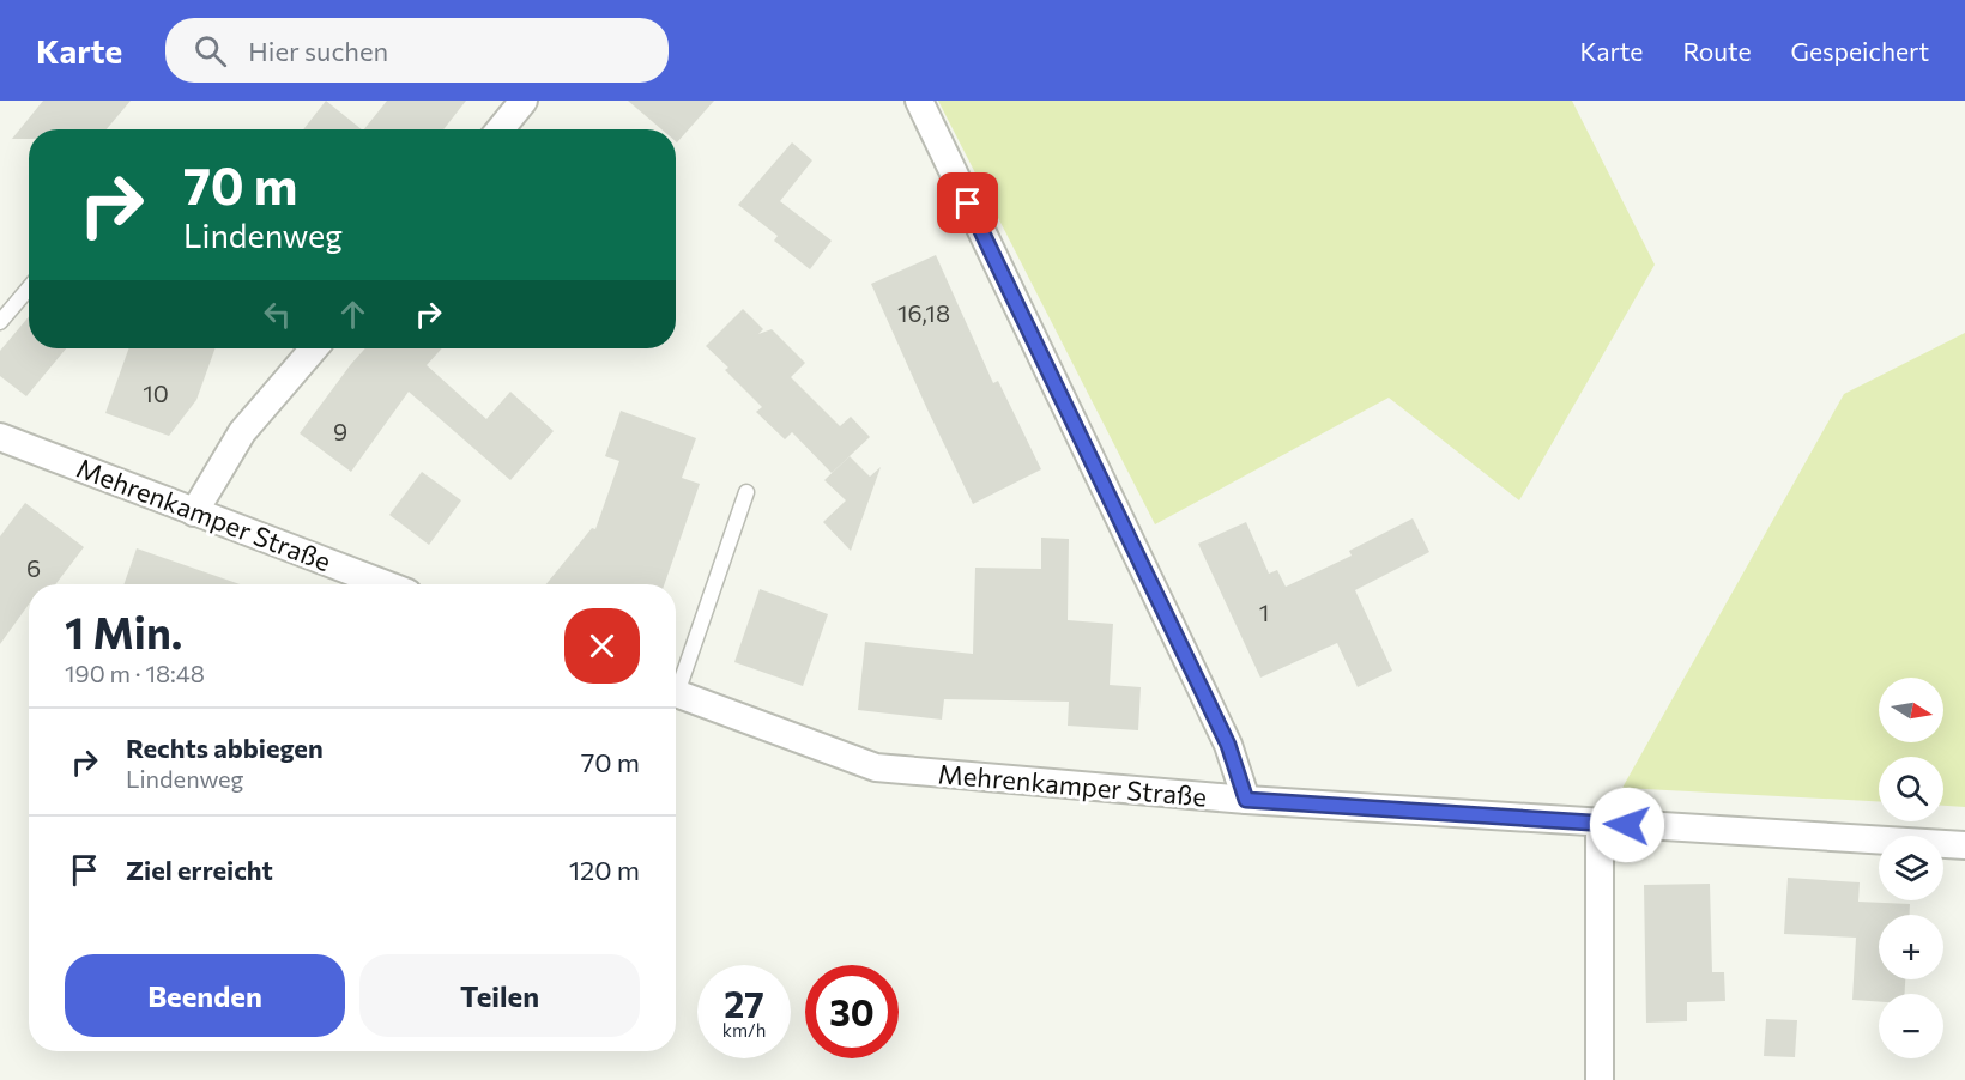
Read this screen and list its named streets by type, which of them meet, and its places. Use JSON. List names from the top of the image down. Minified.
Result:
{"streets":{"street":["Mehrenkamper Straße"]},"house_numbers":["16,18","10","9","6","1"],"north":"right","page":{"header":"Karte","search":"Hier suchen","nav":["Karte","Route","Gespeichert"],"turn":["70 m","Lindenweg"],"heading":["1 Min.","190 m · 18:48"],"map_buttons":["+","−"],"list":[{"name":"Rechts abbiegen","note":"Lindenweg","value":"70 m"},{"name":"Ziel erreicht","value":"120 m"}],"buttons":["Beenden","Teilen"],"speed":"27 km/h","limit":"30"}}
